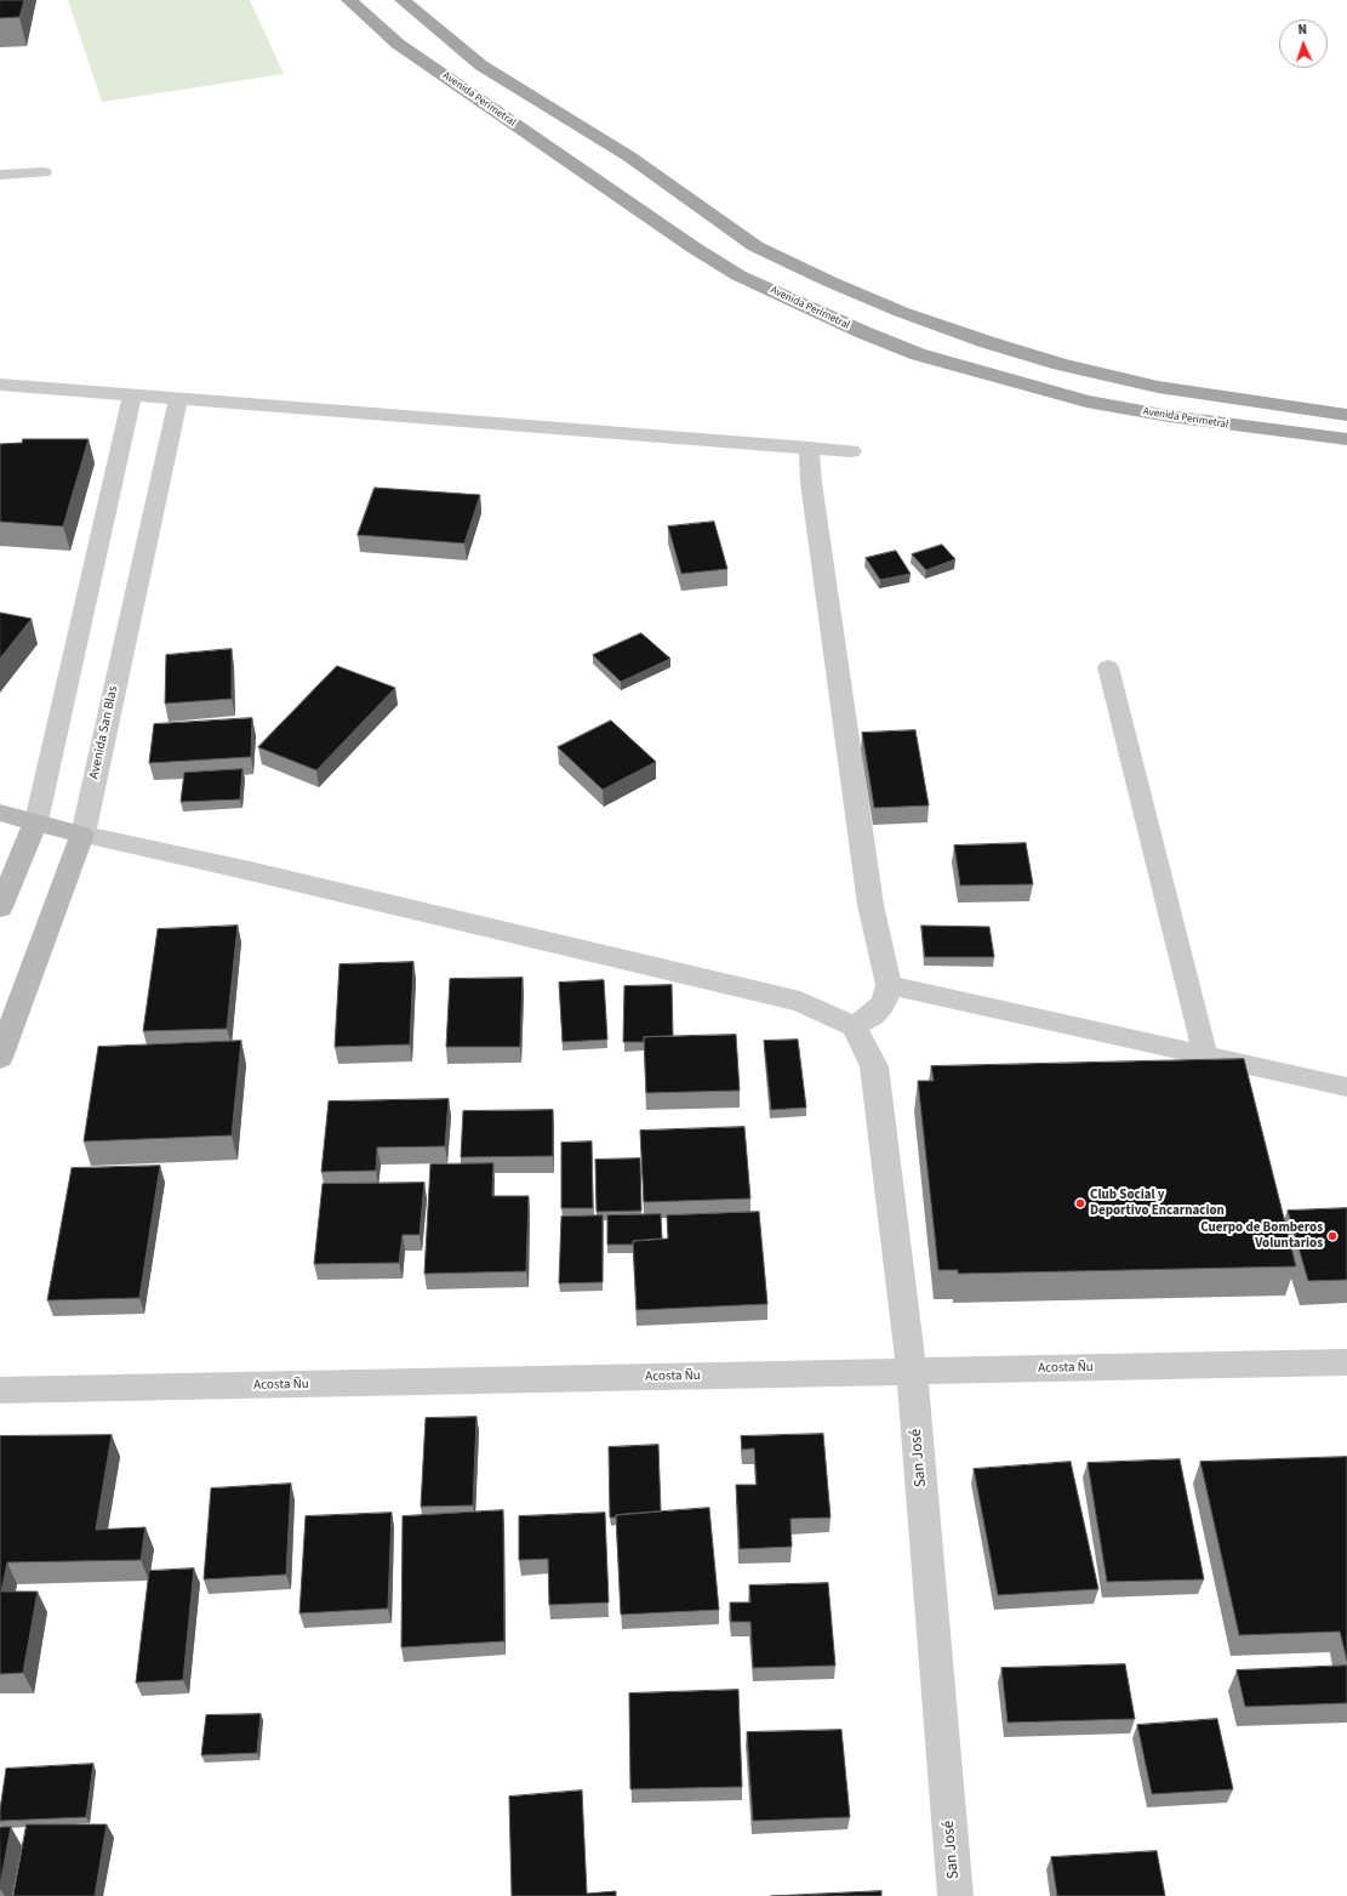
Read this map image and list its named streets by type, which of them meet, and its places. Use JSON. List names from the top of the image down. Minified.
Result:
{"streets":{"main road":["Avenida Perimetral"],"street":["Avenida San Blas","Acosta Ñu","San José"]},"crossings":[["Acosta Ñu","San José"]],"places":["Club Social y Deportivo Encarnacion","Cuerpo de Bomberos Voluntarios"],"north":"top"}
